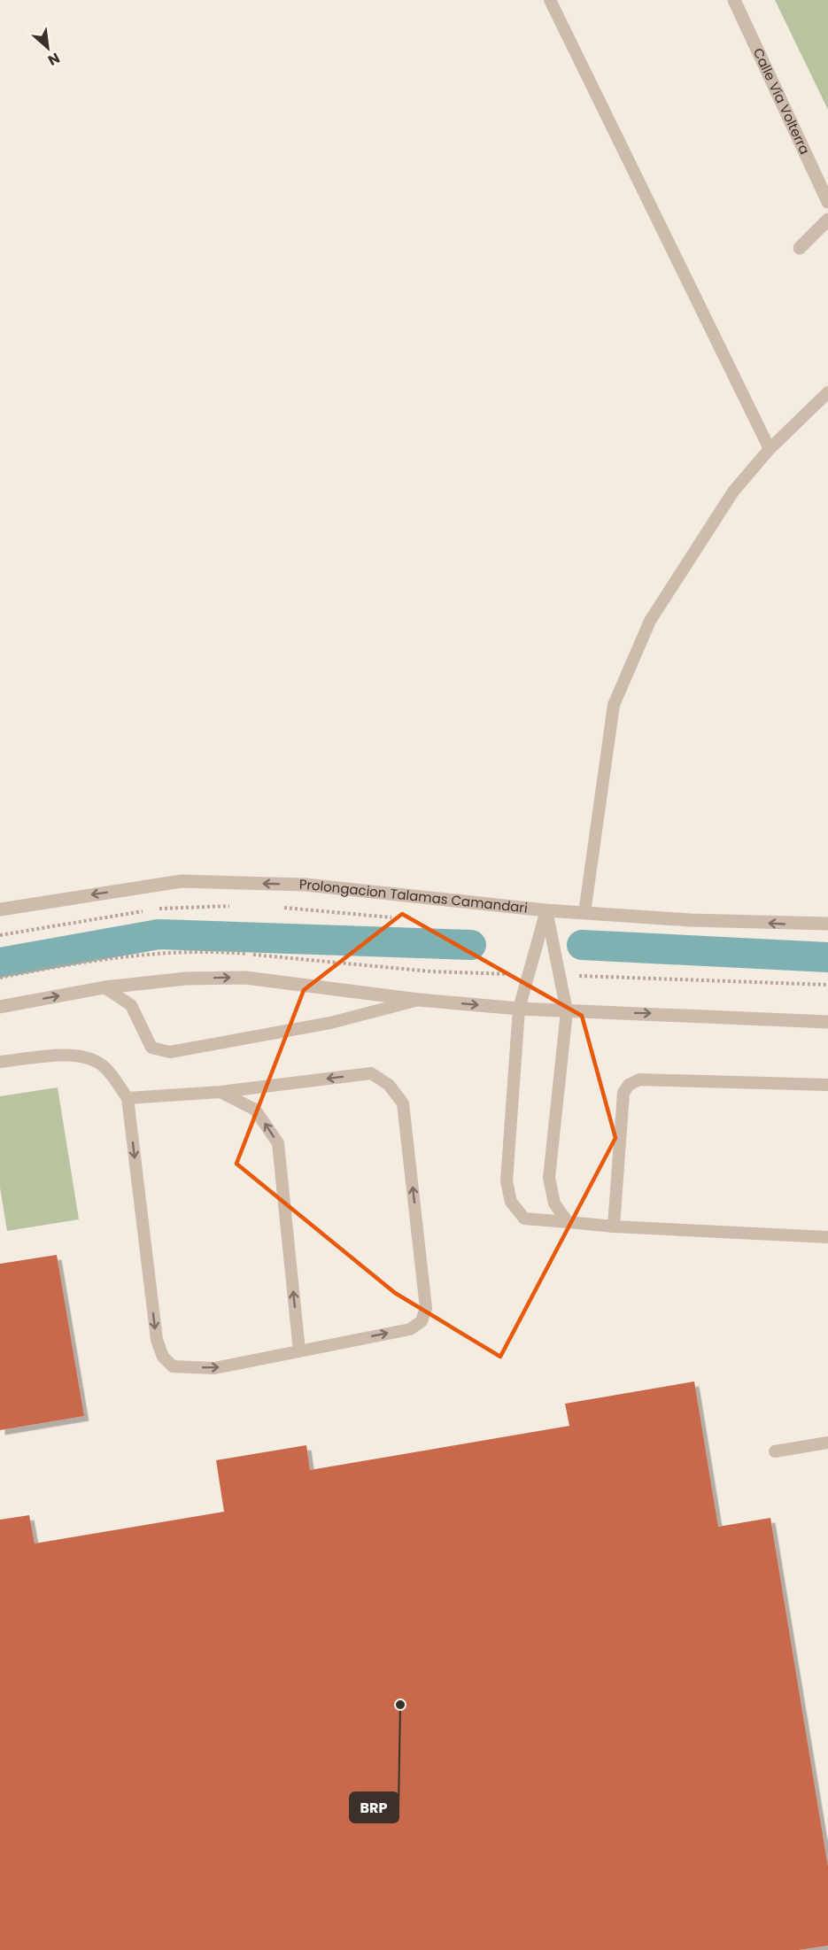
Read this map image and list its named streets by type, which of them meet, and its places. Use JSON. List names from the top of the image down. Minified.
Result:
{"streets":{"street":["Calle Vía Volterra","Prolongacion Talamas Camandari"]},"places":["BRP"],"north":"bottom right"}
